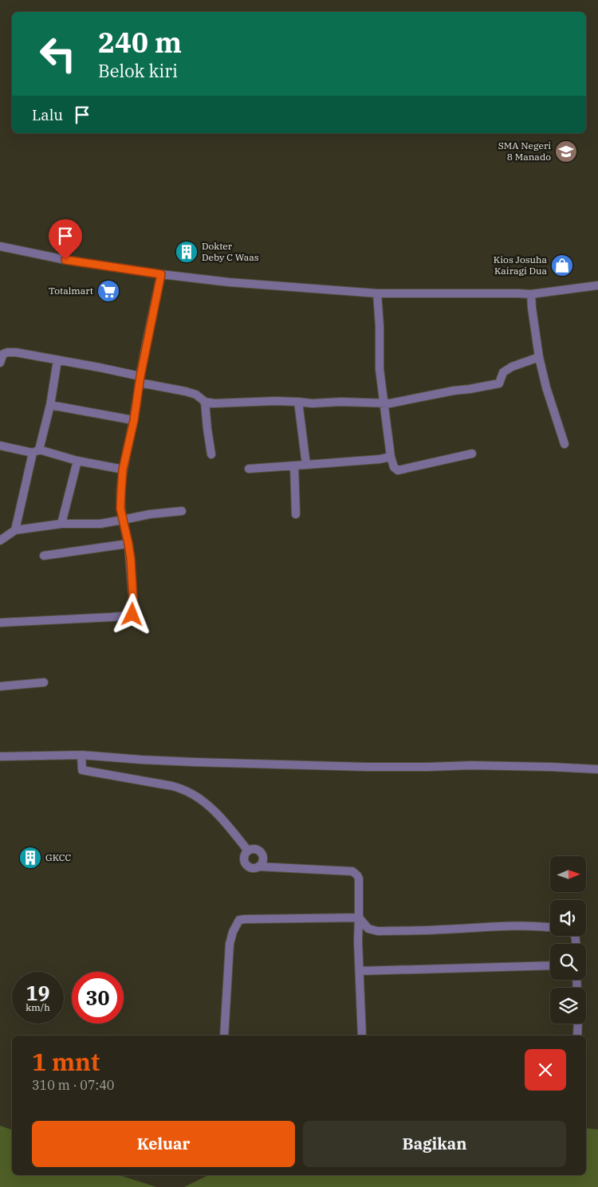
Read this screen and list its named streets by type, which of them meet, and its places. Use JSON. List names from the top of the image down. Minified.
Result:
{"places":{"school or university":["SMA Negeri 8 Manado"],"building":["Dokter Deby C Waas","GKCC"],"shop":["Kios Josuha Kairagi Dua"],"supermarket":["Totalmart"]},"north":"right","page":{"turn":["240 m","Belok kiri"],"then":"Lalu","speed":"19 km/h","limit":"30","heading":["1 mnt","310 m · 07:40"],"buttons":["Keluar","Bagikan"]}}
